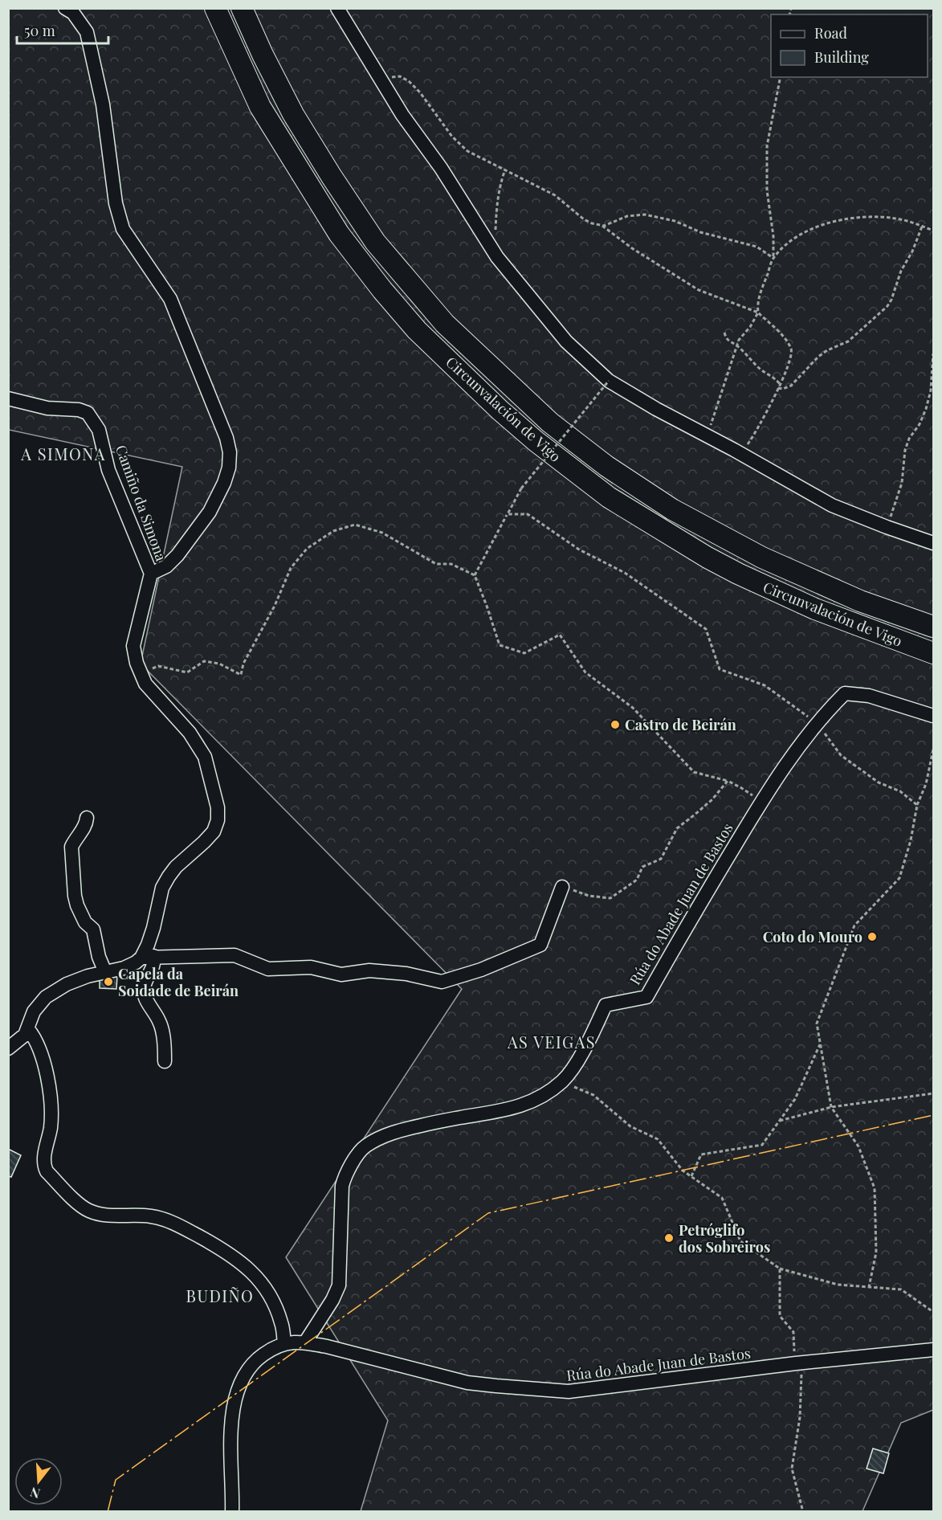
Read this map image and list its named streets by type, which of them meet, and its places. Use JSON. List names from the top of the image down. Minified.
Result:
{"streets":{"highway":["Circunvalación de Vigo"],"street":["Camiño da Simona","Rúa do Abade Juan de Bastos"]},"districts":["A SIMONA","AS VEIGAS","BUDIÑO"],"places":["Castro de Beirán","Coto do Mouro","Capela da Soidade de Beirán","Petróglifo dos Sobreiros"],"legend":["Road","Building"],"scale_bar":"50 m","north":"bottom"}
